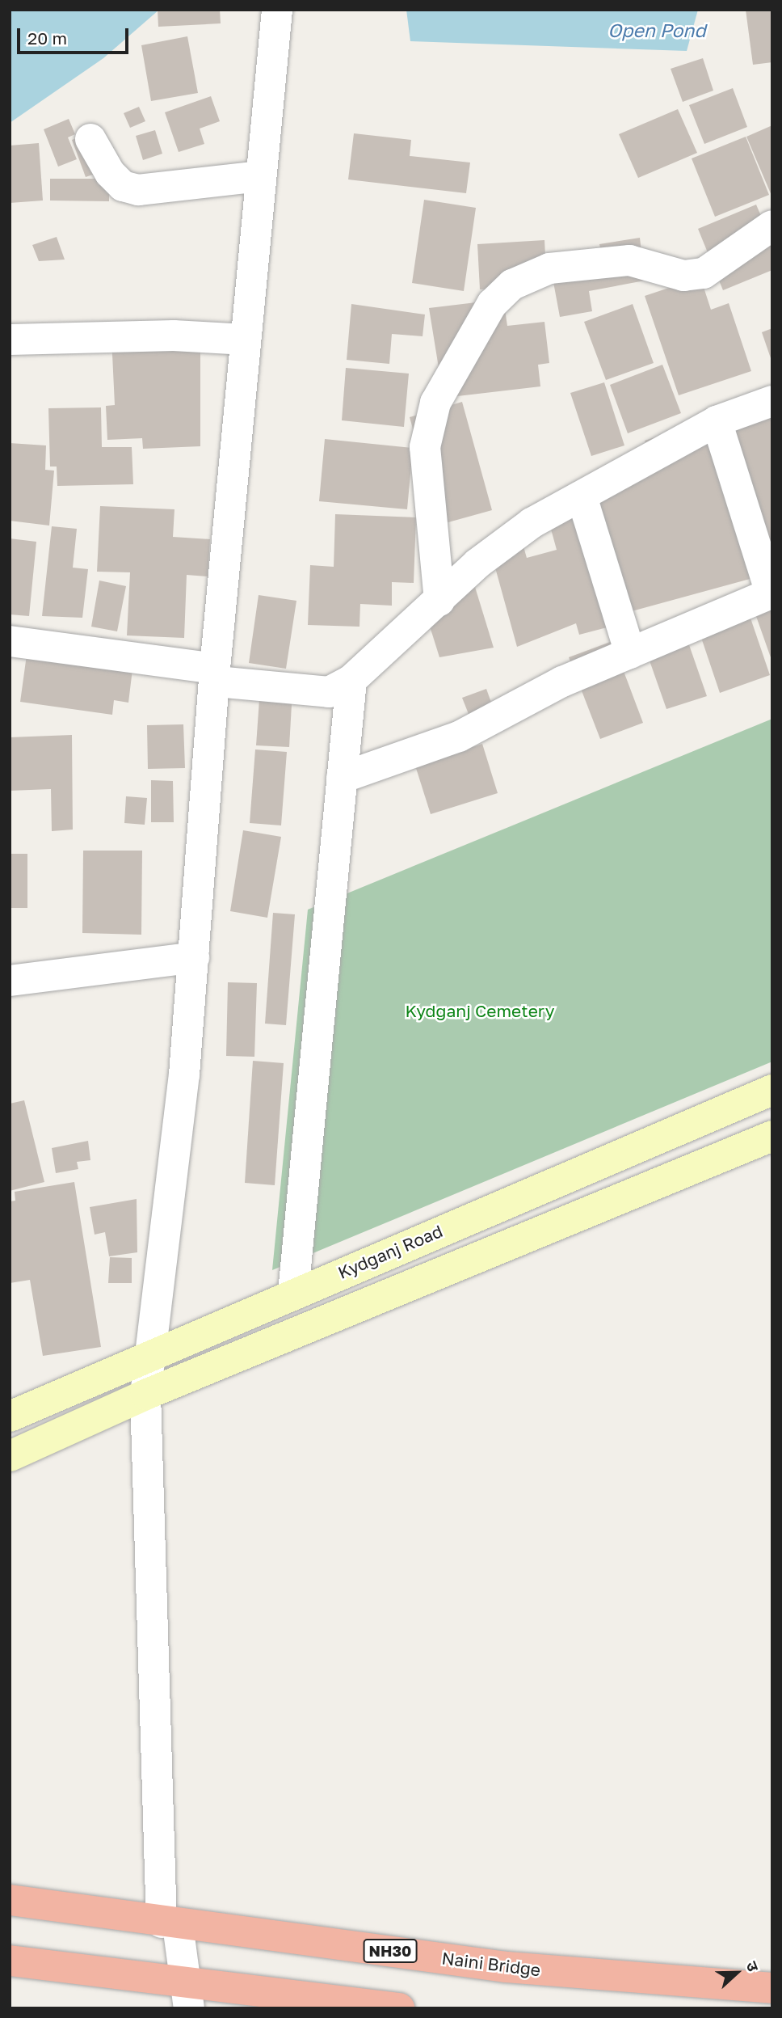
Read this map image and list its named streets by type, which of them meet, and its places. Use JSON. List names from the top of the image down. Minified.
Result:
{"streets":{"highway":["NH30","Naini Bridge"],"main road":["Kydganj Road"]},"water":["Open Pond"],"parks":["Kydganj Cemetery"],"scale_bar":"20 m","north":"right"}
